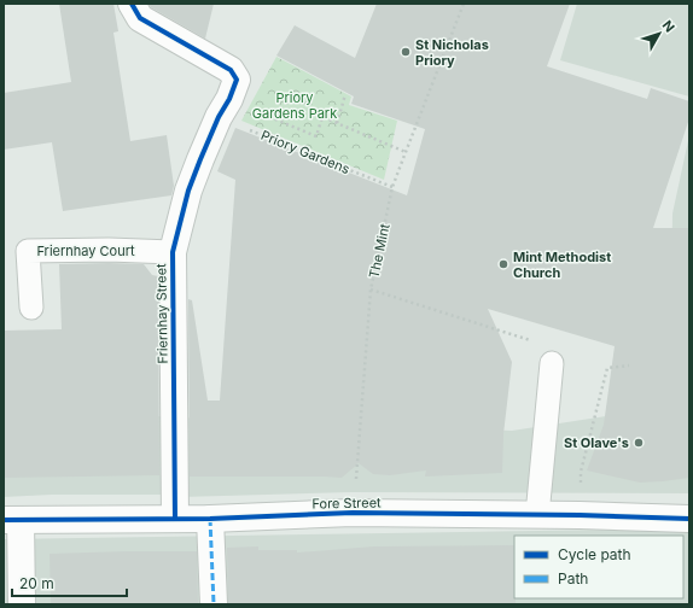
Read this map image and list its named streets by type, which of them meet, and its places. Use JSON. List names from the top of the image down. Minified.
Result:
{"streets":{"street":["Friernhay Street","Fore Street"],"lane":["Friernhay Court"],"path":["Priory Gardens","The Mint"]},"crossings":[["Priory Gardens","The Mint"],["Priory Gardens","Friernhay Street"],["Friernhay Court","Friernhay Street"],["The Mint","Fore Street"],["Friernhay Street","Fore Street"]],"parks":["Priory Gardens Park"],"places":["St Nicholas Priory","Mint Methodist Church","St Olave's"],"legend":["Cycle path","Path"],"scale_bar":"20 m","north":"top right"}
